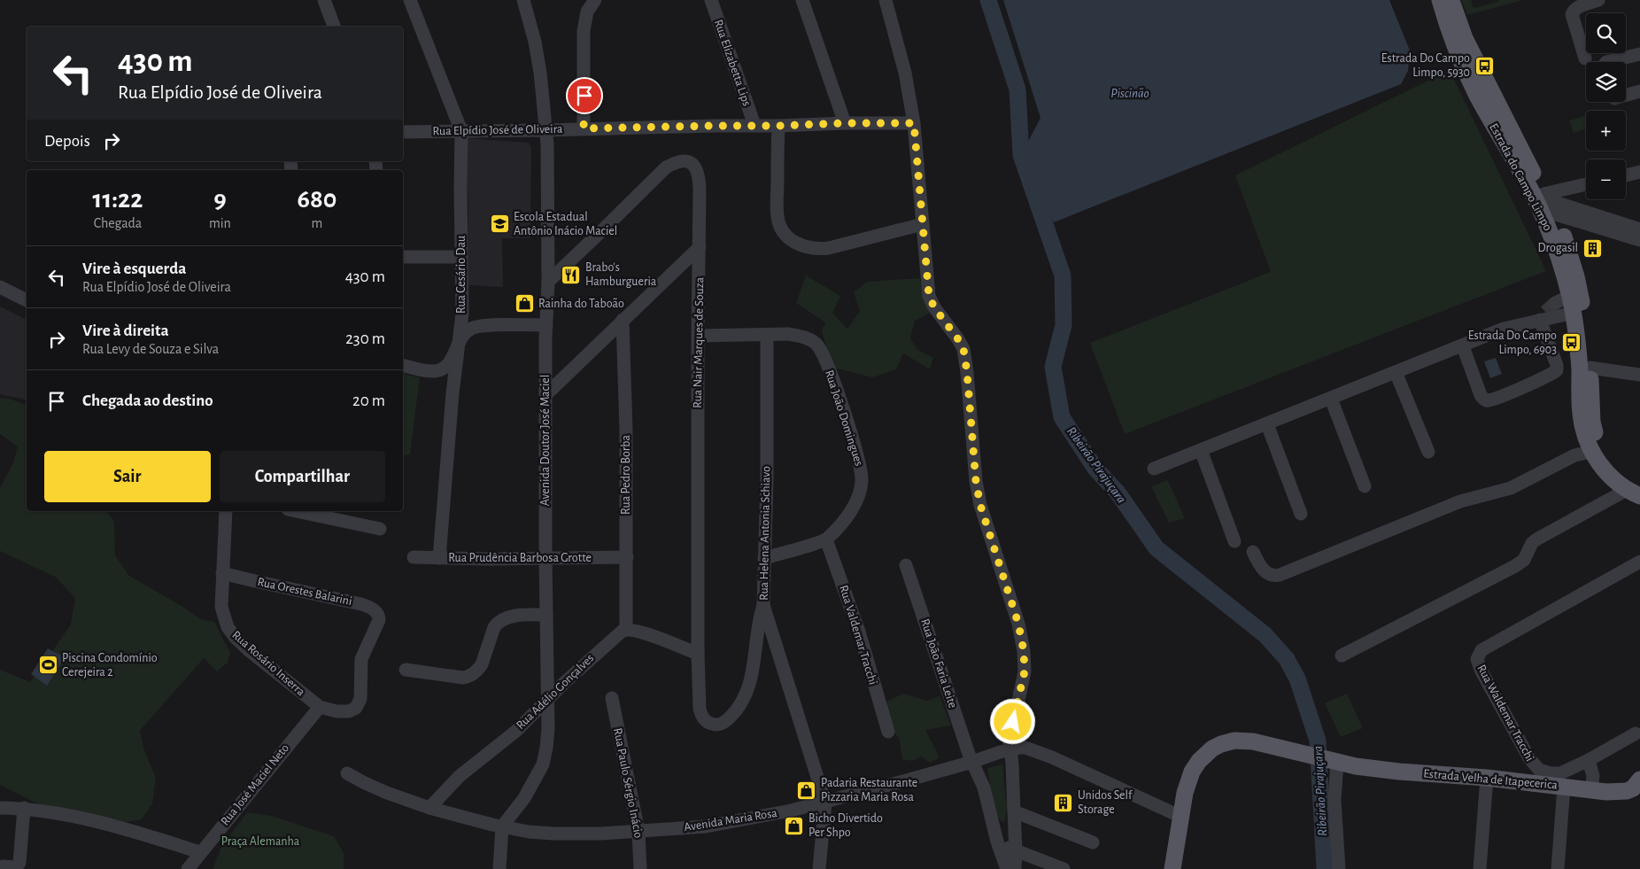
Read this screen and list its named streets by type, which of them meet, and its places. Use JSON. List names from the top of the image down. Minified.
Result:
{"streets":{"main road":["Estrada do Campo Limpo","Estrada Velha de Itapecerica"],"street":["Rua Elizabetta Lips","Rua Elpídio José de Oliveira","Rua Cesário Dau","Rua Nair Marques de Souza","Rua João Domingues","Avenida Doutor José Maciel","Rua Pedro Borba","Rua Helena Antonia Schiavo","Rua Prudência Barbosa Grotte","Rua Orestes Balarini","Rua Valdemar Tracchi","Rua Rosário Inserra","Rua João Faria Leite","Rua Adélio Gonçalves","Rua Waldemar Tracchi","Rua Paulo Sérgio Inácio","Rua José Maciel Neto","Avenida Maria Rosa"]},"crossings":[["Rua Elizabetta Lips","Rua Elpídio José de Oliveira"],["Rua Elpídio José de Oliveira","Rua Cesário Dau"],["Rua Elpídio José de Oliveira","Avenida Doutor José Maciel"],["Rua Cesário Dau","Rua Prudência Barbosa Grotte"],["Rua Nair Marques de Souza","Rua João Domingues"],["Rua Nair Marques de Souza","Avenida Doutor José Maciel"],["Rua Nair Marques de Souza","Rua Helena Antonia Schiavo"],["Rua João Domingues","Rua Helena Antonia Schiavo"],["Rua João Domingues","Rua Valdemar Tracchi"],["Avenida Doutor José Maciel","Rua Prudência Barbosa Grotte"],["Avenida Doutor José Maciel","Rua Adélio Gonçalves"],["Avenida Doutor José Maciel","Avenida Maria Rosa"],["Rua Pedro Borba","Rua Prudência Barbosa Grotte"],["Rua Pedro Borba","Rua Adélio Gonçalves"],["Rua Helena Antonia Schiavo","Avenida Maria Rosa"],["Rua Orestes Balarini","Rua Rosário Inserra"],["Rua Orestes Balarini","Rua José Maciel Neto"],["Rua Rosário Inserra","Rua José Maciel Neto"],["Rua João Faria Leite","Avenida Maria Rosa"],["Rua Adélio Gonçalves","Avenida Maria Rosa"],["Estrada Velha de Itapecerica","Avenida Maria Rosa"],["Rua Paulo Sérgio Inácio","Avenida Maria Rosa"]],"water":["Piscinão","Ribeirão Pirajuçara"],"parks":["Praça Alemanha"],"places":{"bus stop":["Estrada Do Campo Limpo, 5930","Estrada Do Campo Limpo, 6903"],"school or university":["Escola Estadual Antônio Inácio Maciel"],"building":["Drogasil","Unidos Self Storage"],"restaurant":["Brabo's Hamburgueria"],"shop":["Rainha do Taboão","Padaria Restaurante Pizzaria Maria Rosa","Bicho Divertido Per Shpo"],"sports":["Piscina Condomínio Cerejeira 2"]},"page":{"map_buttons":["+","−"],"turn":["430 m","Rua Elpídio José de Oliveira"],"then":"Depois","eta":["11:22","Chegada","9","min","680","m"],"list":[{"name":"Vire à esquerda","note":"Rua Elpídio José de Oliveira","value":"430 m"},{"name":"Vire à direita","note":"Rua Levy de Souza e Silva","value":"230 m"},{"name":"Chegada ao destino","value":"20 m"}],"buttons":["Sair","Compartilhar"]}}
